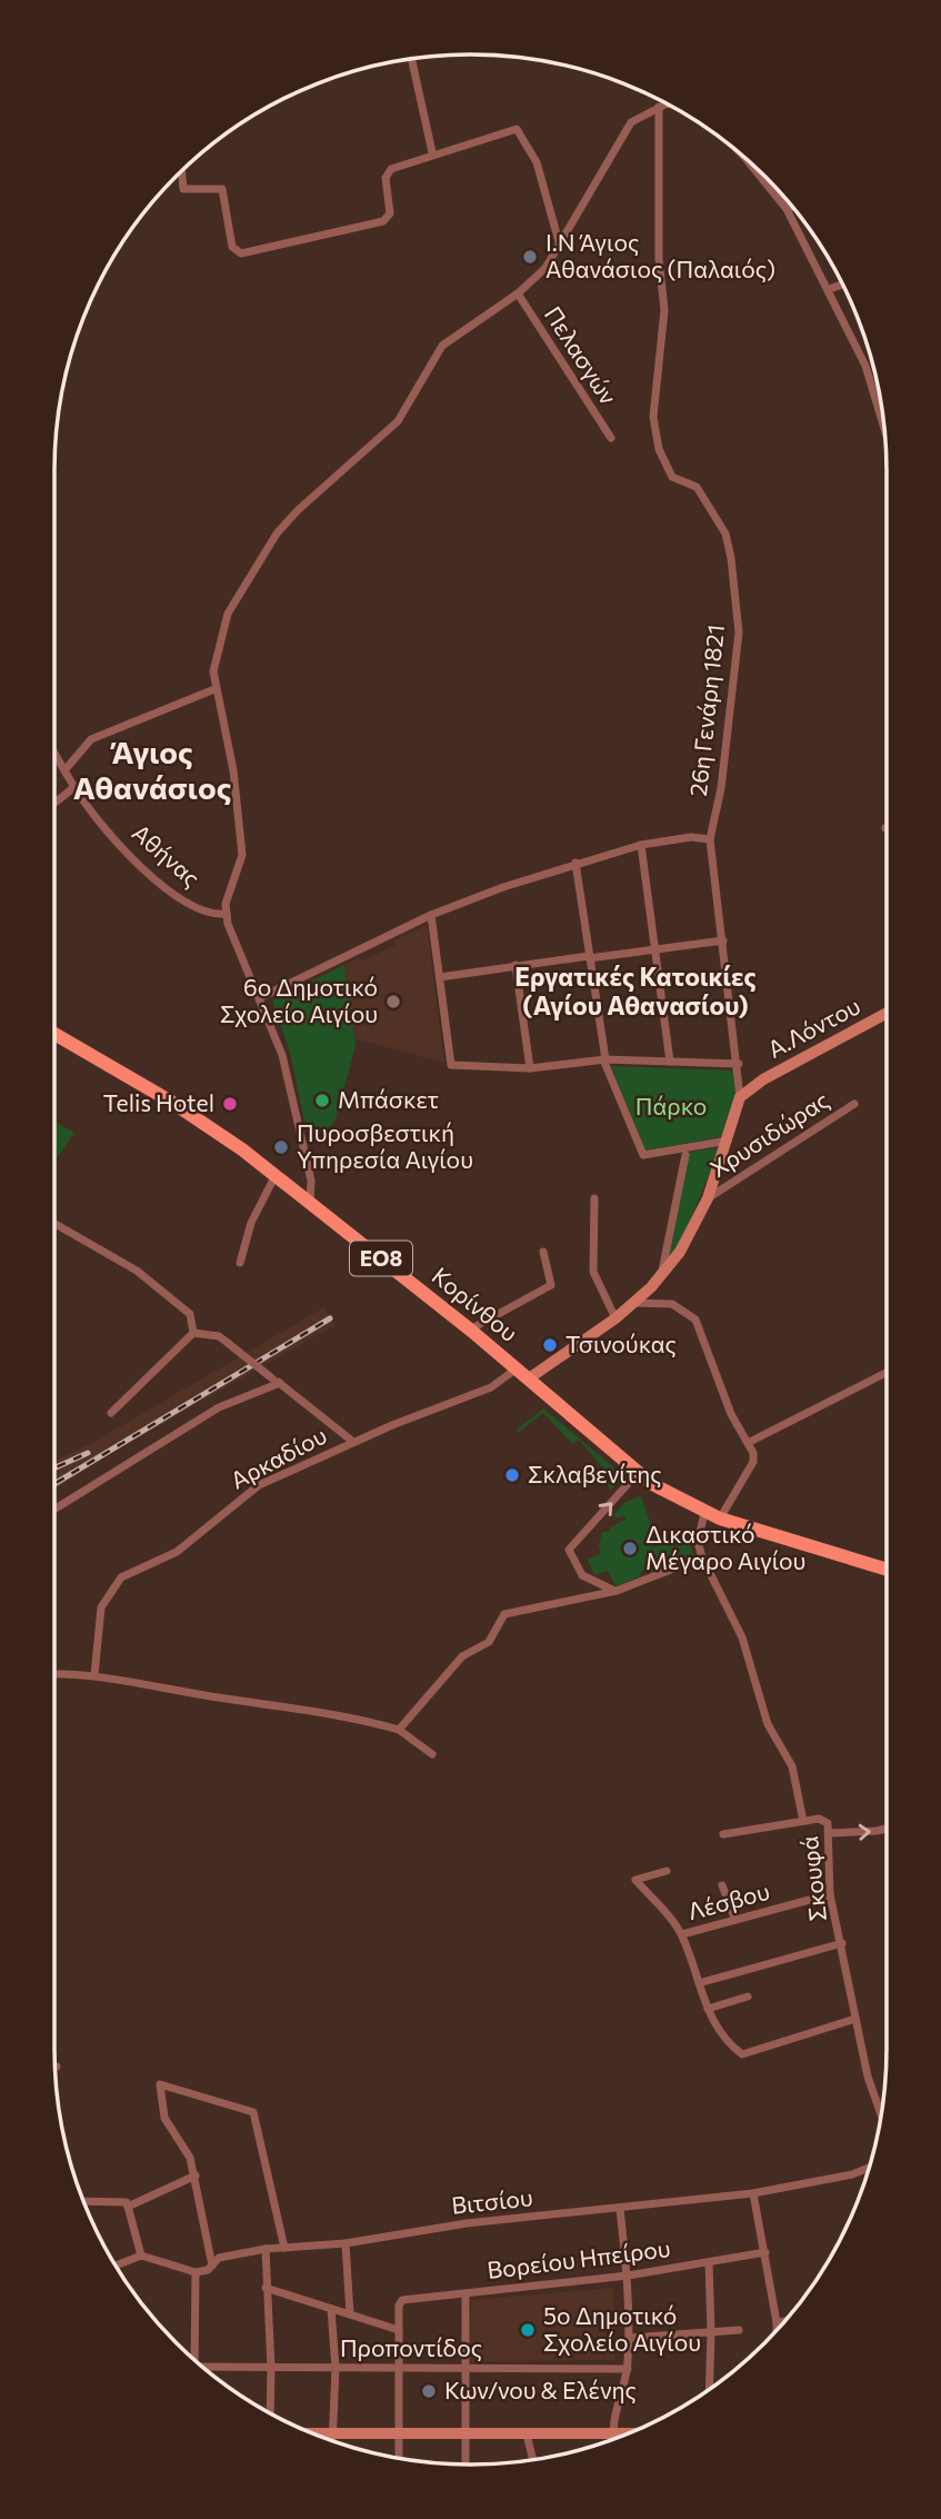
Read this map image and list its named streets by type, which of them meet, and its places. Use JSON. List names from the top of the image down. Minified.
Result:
{"streets":{"main road":["Α.Λόντου","ΕΟ8","Κορίνθου"],"street":["Πελασγών","26η Γενάρη 1821","Αθήνας","Χρυσιδώρας","Αρκαδίου","Σκουφά","Λέσβου","Βιτσίου","Βορείου Ηπείρου","Προποντίδος"]},"crossings":[["26η Γενάρη 1821","Α.Λόντου"],["Κορίνθου","Αρκαδίου"],["Κορίνθου","Σκουφά"],["Σκουφά","Λέσβου"]],"districts":["Άγιος Αθανάσιος","Εργατικές Κατοικίες (Αγίου Αθανασίου)"],"parks":["Πάρκο"],"places":["Ι.Ν Άγιος Αθανάσιος (Παλαιός)","6ο Δημοτικό Σχολείο Αιγίου","Μπάσκετ","Telis Hotel","Πυροσβεστική Υπηρεσία Αιγίου","Τσινούκας","Σκλαβενίτης","Δικαστικό Μέγαρο Αιγίου","5ο Δημοτικό Σχολείο Αιγίου","Κων/νου & Ελένης"]}
